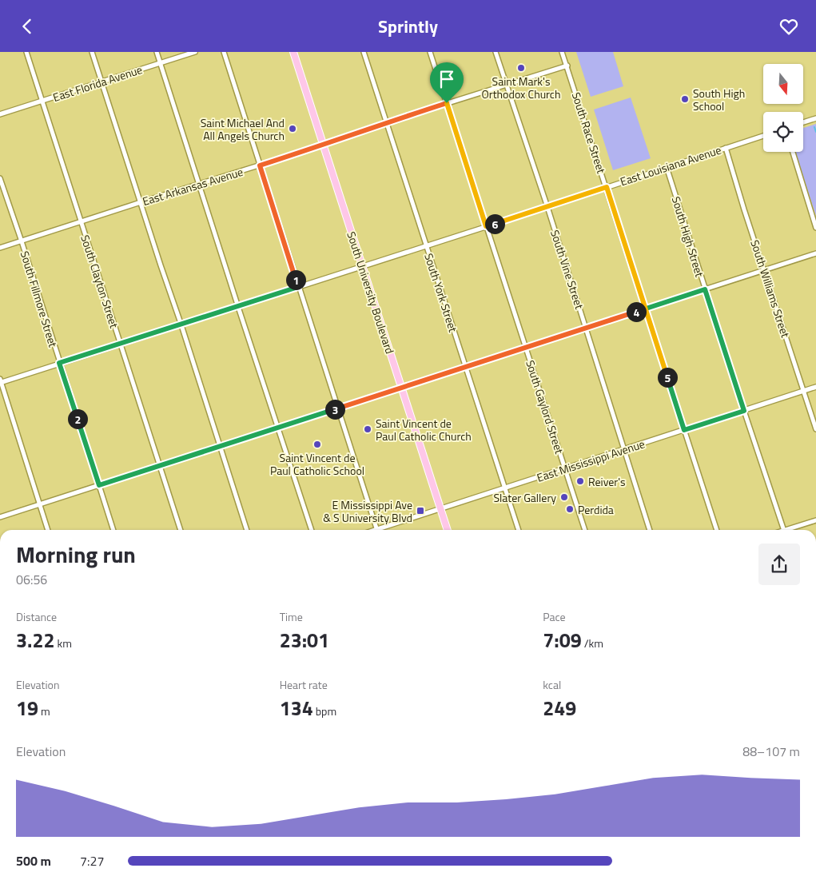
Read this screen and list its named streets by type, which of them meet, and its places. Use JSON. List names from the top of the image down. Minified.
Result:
{"streets":{"main road":["South University Boulevard"],"street":["East Florida Avenue","South Race Street","East Louisiana Avenue","East Arkansas Avenue","South High Street","South Vine Street","South Clayton Street","South Williams Street","South York Street","South Fillmore Street","South Gaylord Street","East Mississippi Avenue"]},"crossings":[["East Florida Avenue","South Clayton Street"],["South Race Street","East Louisiana Avenue"],["South Race Street","East Arkansas Avenue"],["South Race Street","East Mississippi Avenue"],["East Louisiana Avenue","South High Street"],["East Louisiana Avenue","South Vine Street"],["East Louisiana Avenue","South Clayton Street"],["East Louisiana Avenue","South Williams Street"],["East Louisiana Avenue","South University Boulevard"],["East Louisiana Avenue","South York Street"],["East Louisiana Avenue","South Fillmore Street"],["East Louisiana Avenue","South Gaylord Street"],["East Arkansas Avenue","South Vine Street"],["East Arkansas Avenue","South Clayton Street"],["East Arkansas Avenue","South University Boulevard"],["East Arkansas Avenue","South York Street"],["East Arkansas Avenue","South Fillmore Street"],["East Arkansas Avenue","South Gaylord Street"],["South High Street","East Mississippi Avenue"],["South Vine Street","East Mississippi Avenue"],["South Williams Street","East Mississippi Avenue"],["South University Boulevard","East Mississippi Avenue"],["South York Street","East Mississippi Avenue"],["South Gaylord Street","East Mississippi Avenue"]],"places":{"other":["Saint Mark's Orthodox Church","South High School","Saint Michael And All Angels Church","Saint Vincent de Paul Catholic Church","Saint Vincent de Paul Catholic School","Reiver's","Slater Gallery","Perdida"],"transit":["E Mississippi Ave & S University Blvd"]},"north":"bottom","page":{"header":"Sprintly","pins":["6","1","4","5","3","2"],"heading":["Morning run","06:56"],"stats":[["Distance","3.22 km"],["Time","23:01"],["Pace","7:09 /km"],["Elevation","19 m"],["Heart rate","134 bpm"],["kcal","249"]],"chart":["Elevation","88–107 m"],"list":[{"name":"500 m","note":"7:27"}]}}
